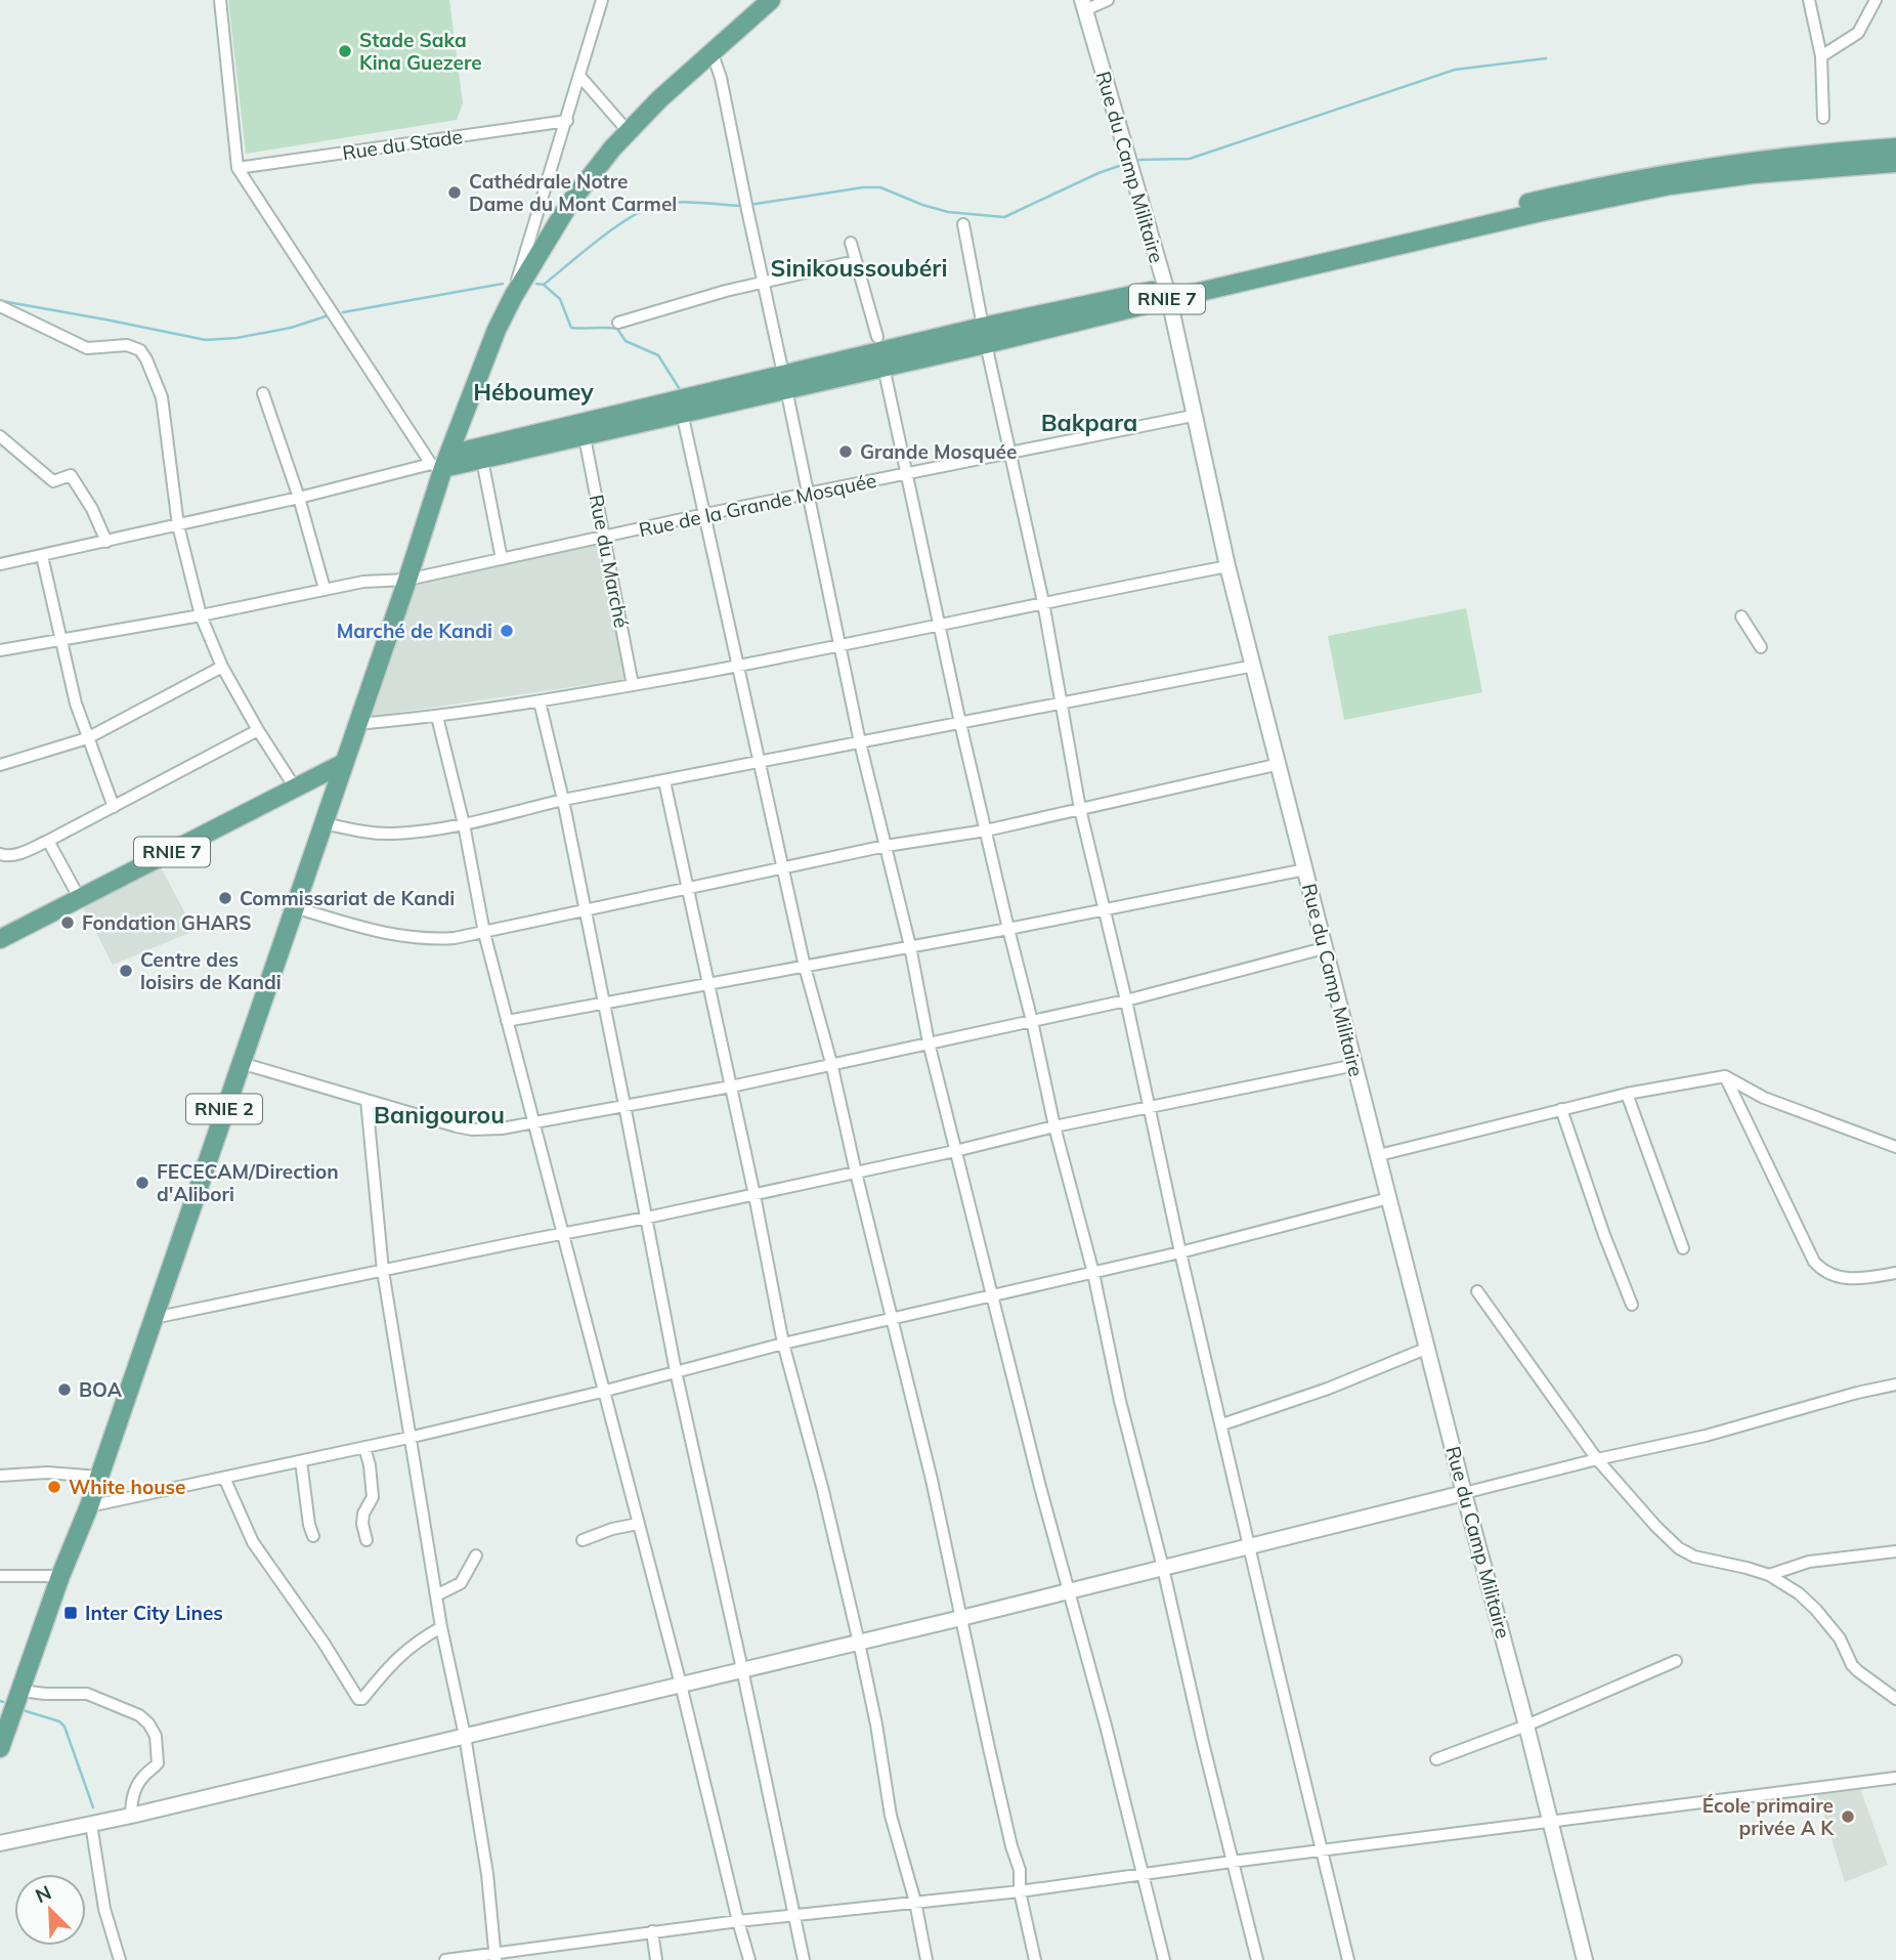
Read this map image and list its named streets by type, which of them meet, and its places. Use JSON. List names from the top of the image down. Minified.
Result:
{"streets":{"main road":["RNIE 7","RNIE 2"],"street":["Rue du Stade","Rue du Camp Militaire","Rue de la Grande Mosquée","Rue du Marché"]},"crossings":[["Rue du Camp Militaire","RNIE 7"],["Rue du Camp Militaire","Rue de la Grande Mosquée"],["RNIE 7","Rue du Marché"],["RNIE 7","RNIE 2"],["Rue de la Grande Mosquée","Rue du Marché"],["Rue de la Grande Mosquée","RNIE 2"]],"districts":["Sinikoussoubéri","Héboumey","Bakpara","Banigourou"],"places":{"other":["Stade Saka Kina Guezere","Cathédrale Notre Dame du Mont Carmel","Grande Mosquée","Marché de Kandi","Commissariat de Kandi","Fondation GHARS","Centre des loisirs de Kandi","FECECAM/Direction d'Alibori","BOA","White house","École primaire privée A K"],"transit":["Inter City Lines"]},"north":"top left"}
